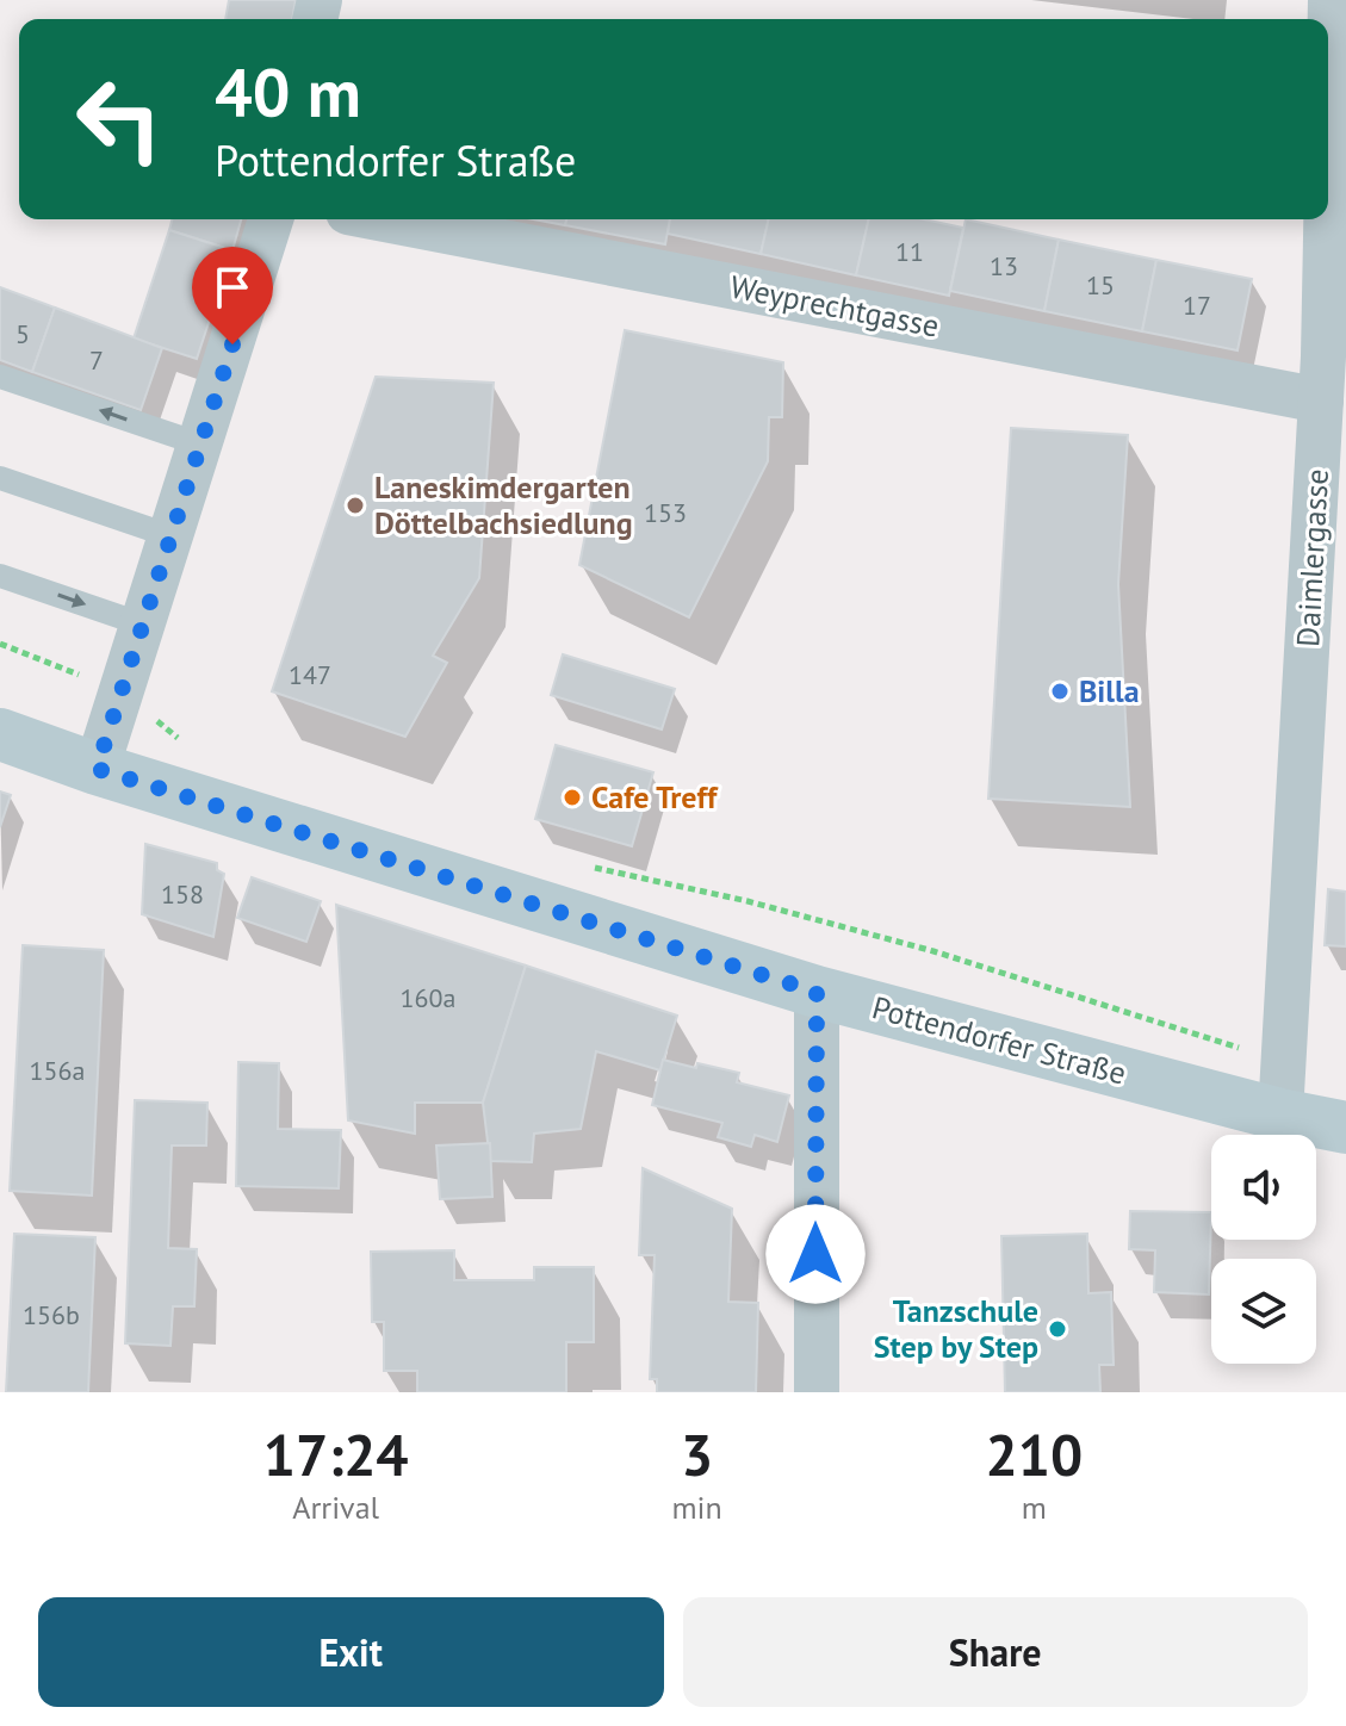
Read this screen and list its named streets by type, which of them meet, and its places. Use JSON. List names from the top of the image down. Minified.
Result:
{"streets":{"main road":["Pottendorfer Straße"],"street":["Weyprechtgasse","Daimlergasse"]},"crossings":[["Weyprechtgasse","Daimlergasse"],["Daimlergasse","Pottendorfer Straße"]],"places":["Laneskimdergarten Döttelbachsiedlung","Billa","Cafe Treff","Tanzschule Step by Step"],"house_numbers":["11","13","15","17","5","7","153","147","158","160a","156a","156b"],"page":{"turn":["40 m","Pottendorfer Straße"],"eta":["17:24","Arrival","3","min","210","m"],"buttons":["Exit","Share"]}}
